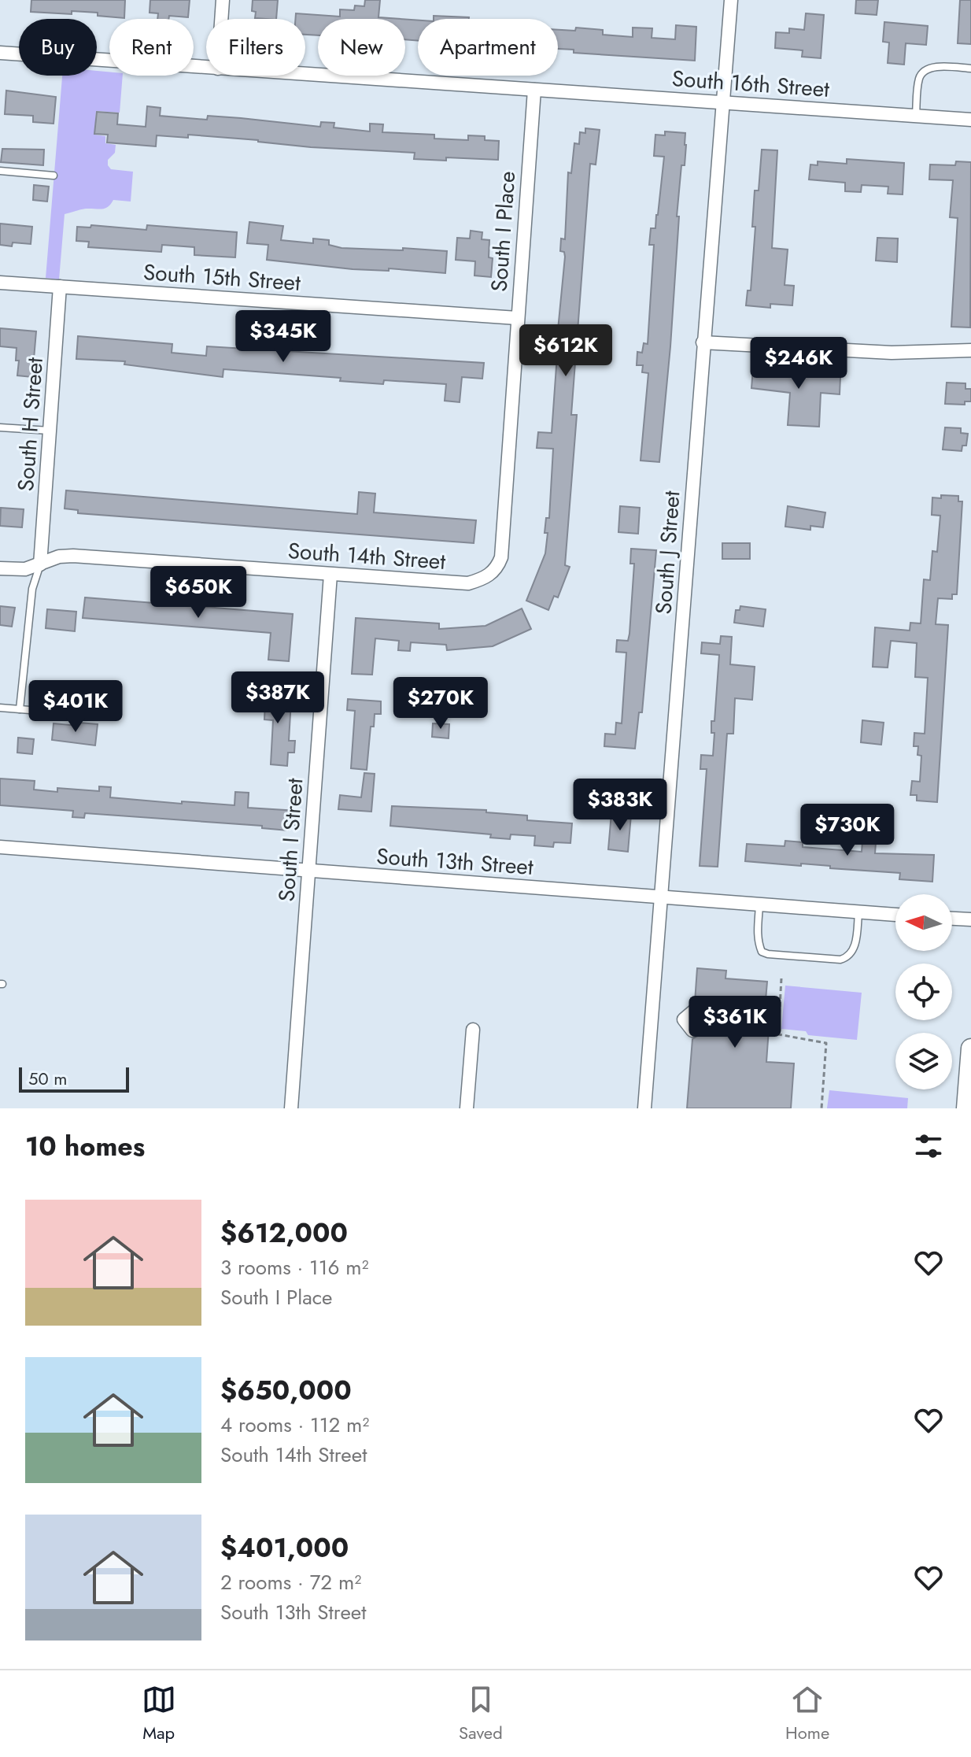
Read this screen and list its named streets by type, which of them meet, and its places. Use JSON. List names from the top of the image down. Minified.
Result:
{"streets":{"street":["South 16th Street","South I Place","South 15th Street","South H Street","South J Street","South 14th Street","South I Street","South 13th Street"]},"crossings":[["South 16th Street","South I Place"],["South 16th Street","South J Street"],["South I Place","South 15th Street"],["South I Place","South 14th Street"],["South 15th Street","South H Street"],["South H Street","South 14th Street"],["South J Street","South 13th Street"],["South 14th Street","South I Street"],["South I Street","South 13th Street"]],"scale_bar":"50 m","north":"left","page":{"chip":["Buy","Rent","Filters","New","Apartment"],"price":["$345K","$612K","$246K","$650K","$387K","$270K","$401K","$383K","$730K","$361K"],"scale":"50 m","heading":"10 homes","list":[{"name":"$612,000","note":"3 rooms · 116 m² · South I Place"},{"name":"$650,000","note":"4 rooms · 112 m² · South 14th Street"},{"name":"$401,000","note":"2 rooms · 72 m² · South 13th Street"}],"tabs":["Map","Saved","Home"]}}
